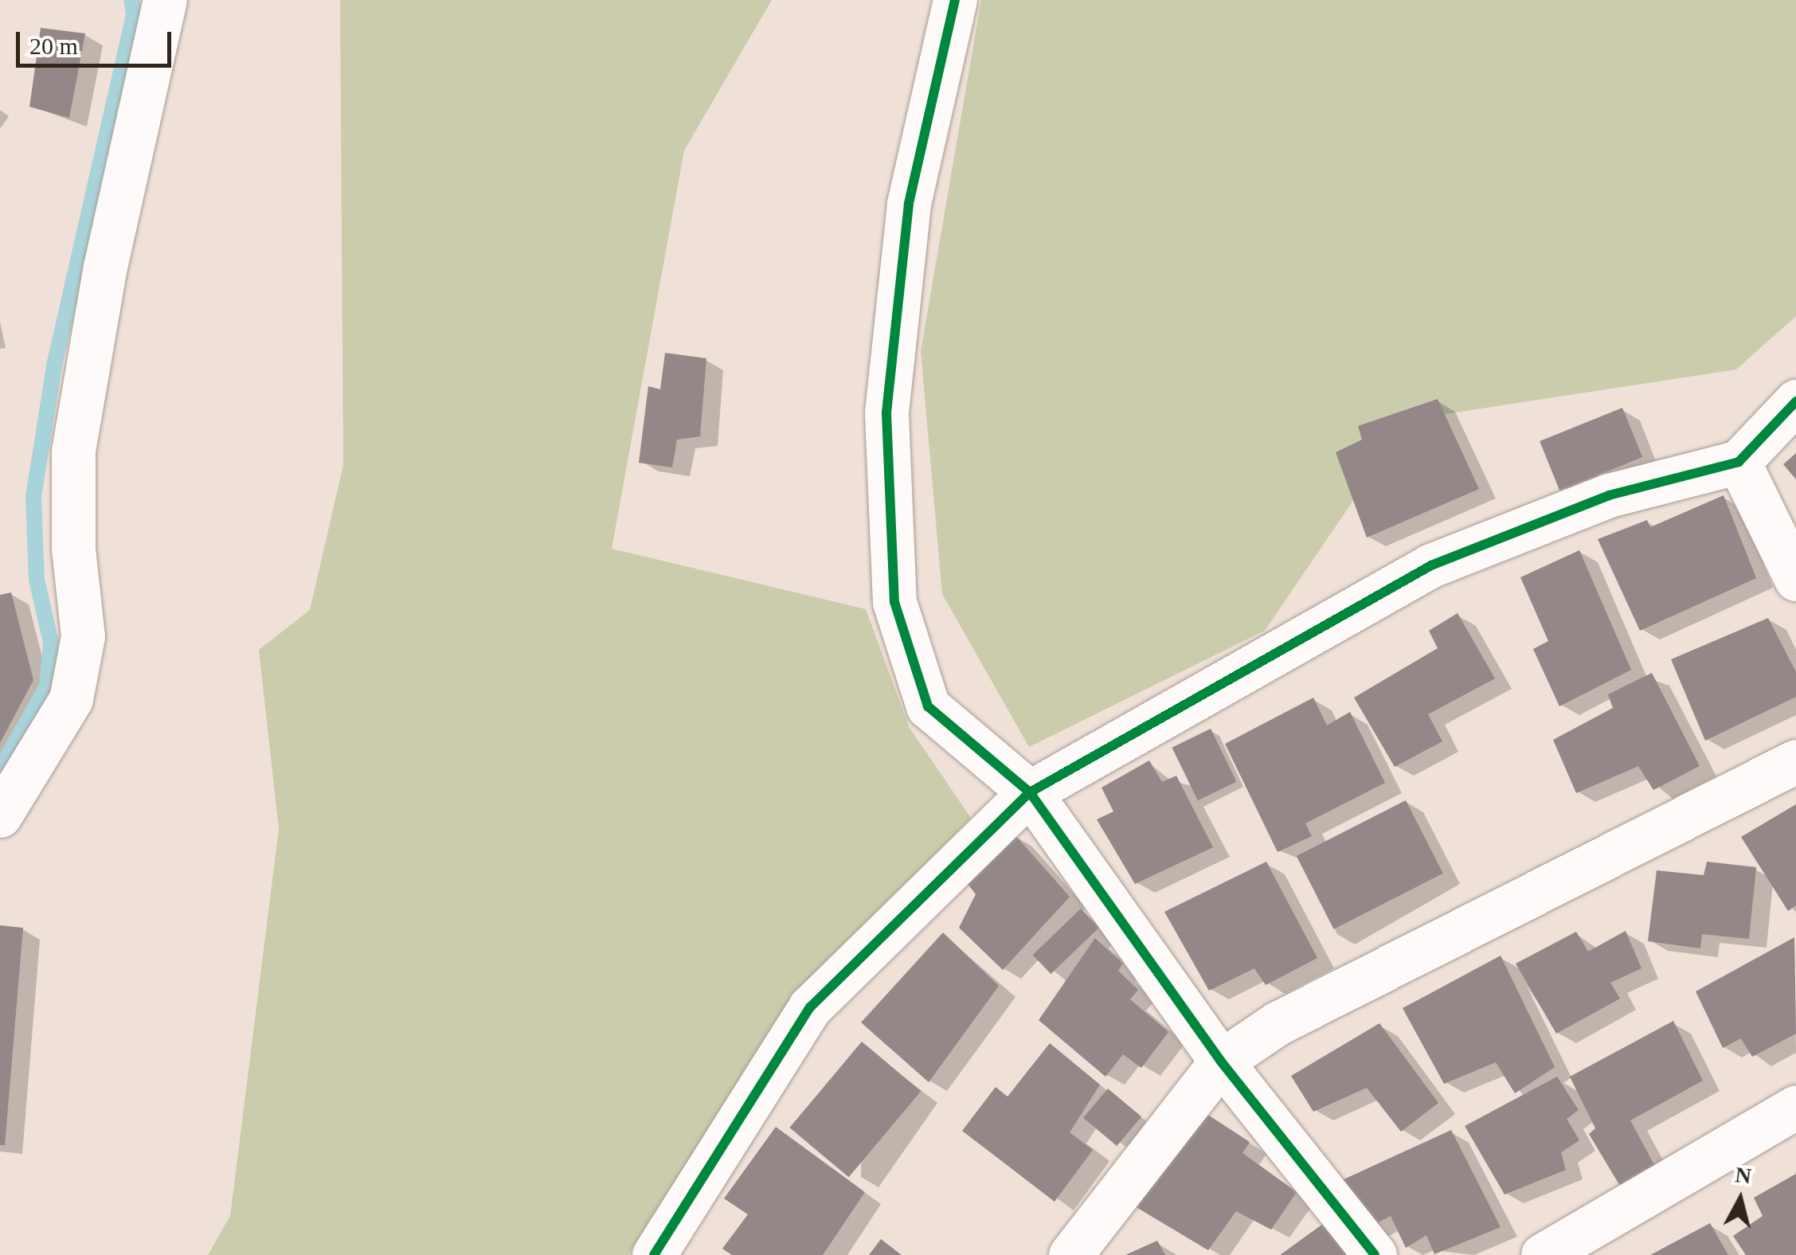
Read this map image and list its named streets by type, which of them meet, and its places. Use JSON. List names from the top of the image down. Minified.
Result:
{"scale_bar":"20 m","north":"top"}
